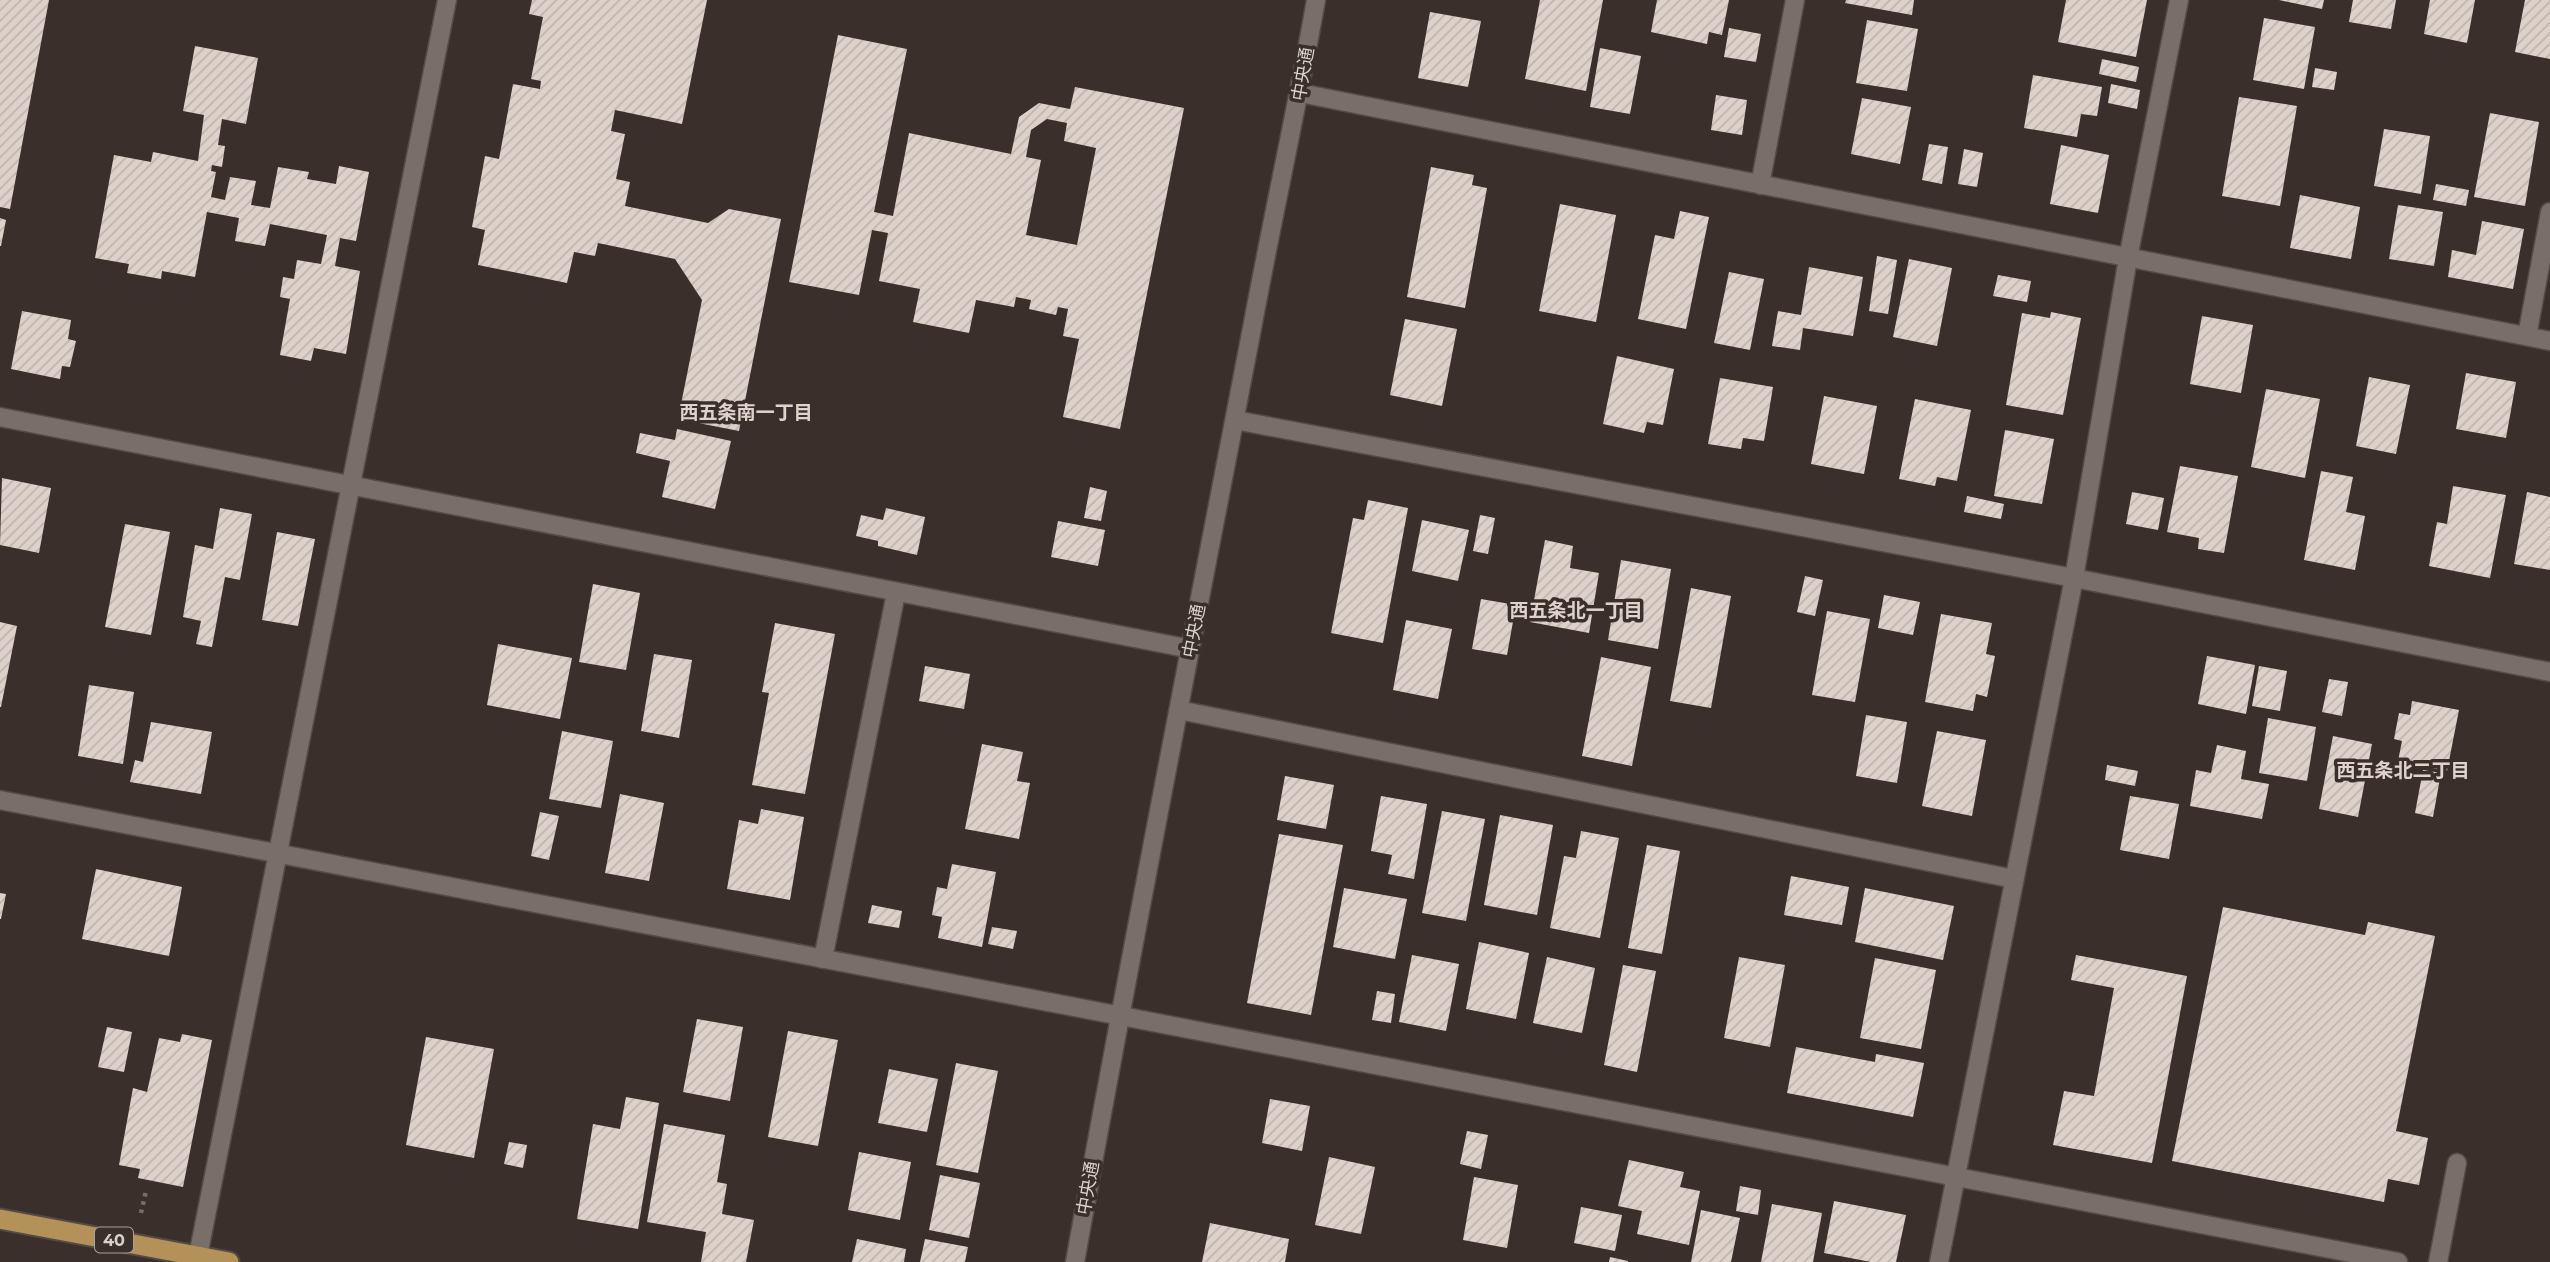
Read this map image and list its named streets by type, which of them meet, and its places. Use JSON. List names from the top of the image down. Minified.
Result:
{"streets":{"highway":["40"],"street":["中央通"]},"districts":["西五条南一丁目","西五条北一丁目","西五条北二丁目"]}
